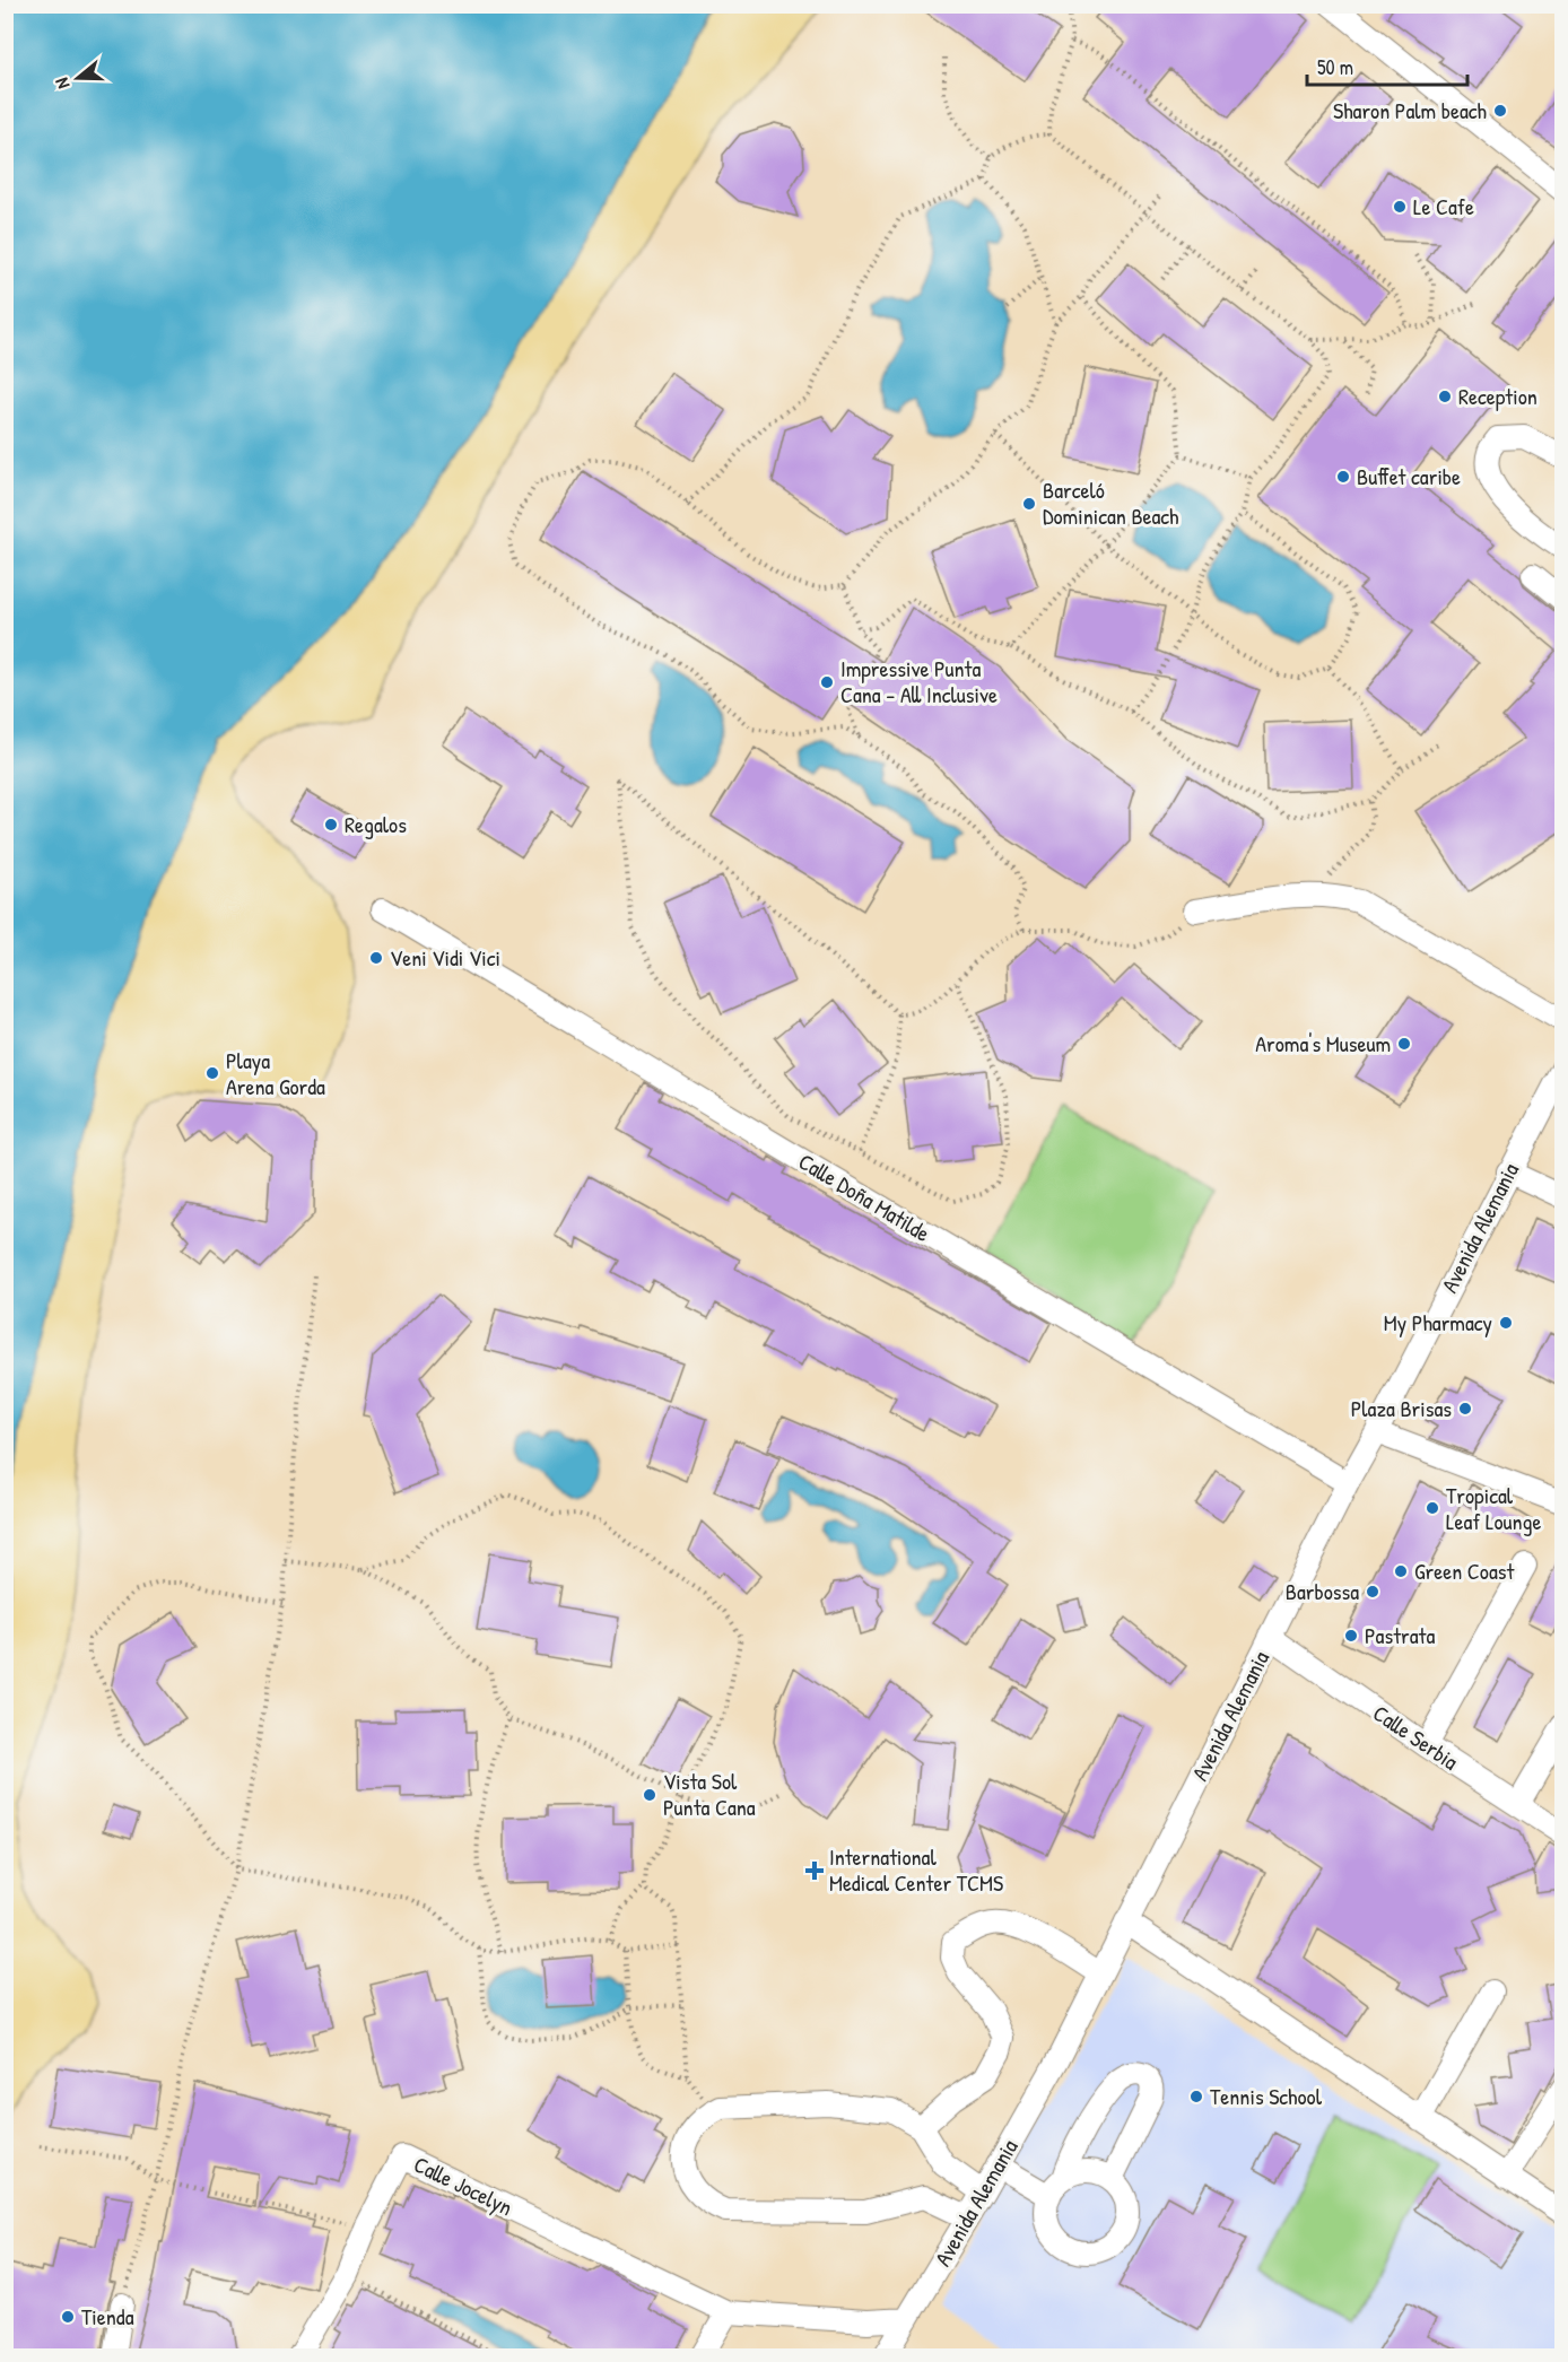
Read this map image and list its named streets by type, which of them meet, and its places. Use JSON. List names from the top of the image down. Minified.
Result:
{"streets":{"street":["Calle Doña Matilde","Avenida Alemania","Calle Serbia","Calle Jocelyn"]},"crossings":[["Calle Doña Matilde","Avenida Alemania"],["Avenida Alemania","Calle Serbia"],["Avenida Alemania","Calle Jocelyn"]],"places":{"other":["Sharon Palm beach","Le Cafe","Reception","Buffet caribe","Barceló Dominican Beach","Impressive Punta Cana - All Inclusive","Regalos","Veni Vidi Vici","Aroma's Museum","Playa Arena Gorda","My Pharmacy","Plaza Brisas","Tropical Leaf Lounge","Green Coast","Barbossa","Pastrata","Vista Sol Punta Cana","Tennis School","Tienda"],"health":["International Medical Center TCMS"]},"scale_bar":"50 m","north":"left"}
